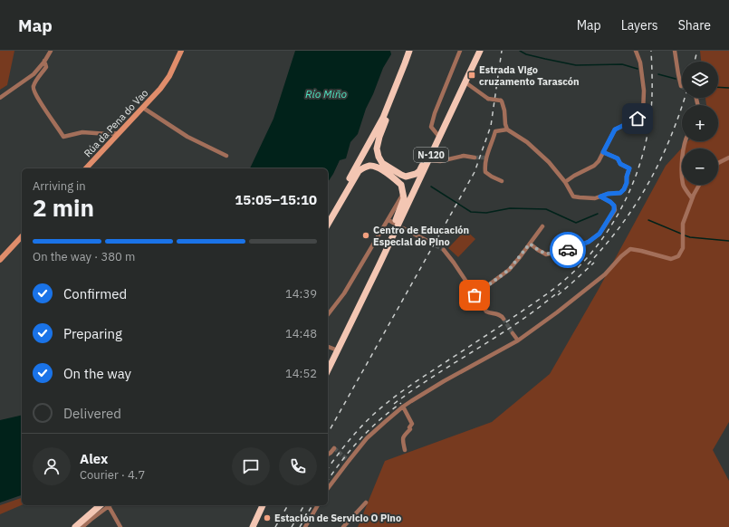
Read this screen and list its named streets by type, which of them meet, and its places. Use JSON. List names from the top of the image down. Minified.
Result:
{"streets":{"highway":["N-120"],"main road":["Rúa da Pena do Vao"]},"water":["Río Miño"],"places":{"transit":["Estrada Vigo cruzamento Tarascón"],"other":["Centro de Educación Especial do Pino","Estación de Servicio O Pino"]},"page":{"header":"Map","nav":["Map","Layers","Share"],"map_buttons":["+","−"],"heading":["2 min","Arriving in","15:05–15:10"],"panel":["Alex","Courier · 4.7"],"bar":"On the way · 380 m","list":[["Confirmed","14:39"],["Preparing","14:48"],["On the way","14:52"],"Delivered"]}}
